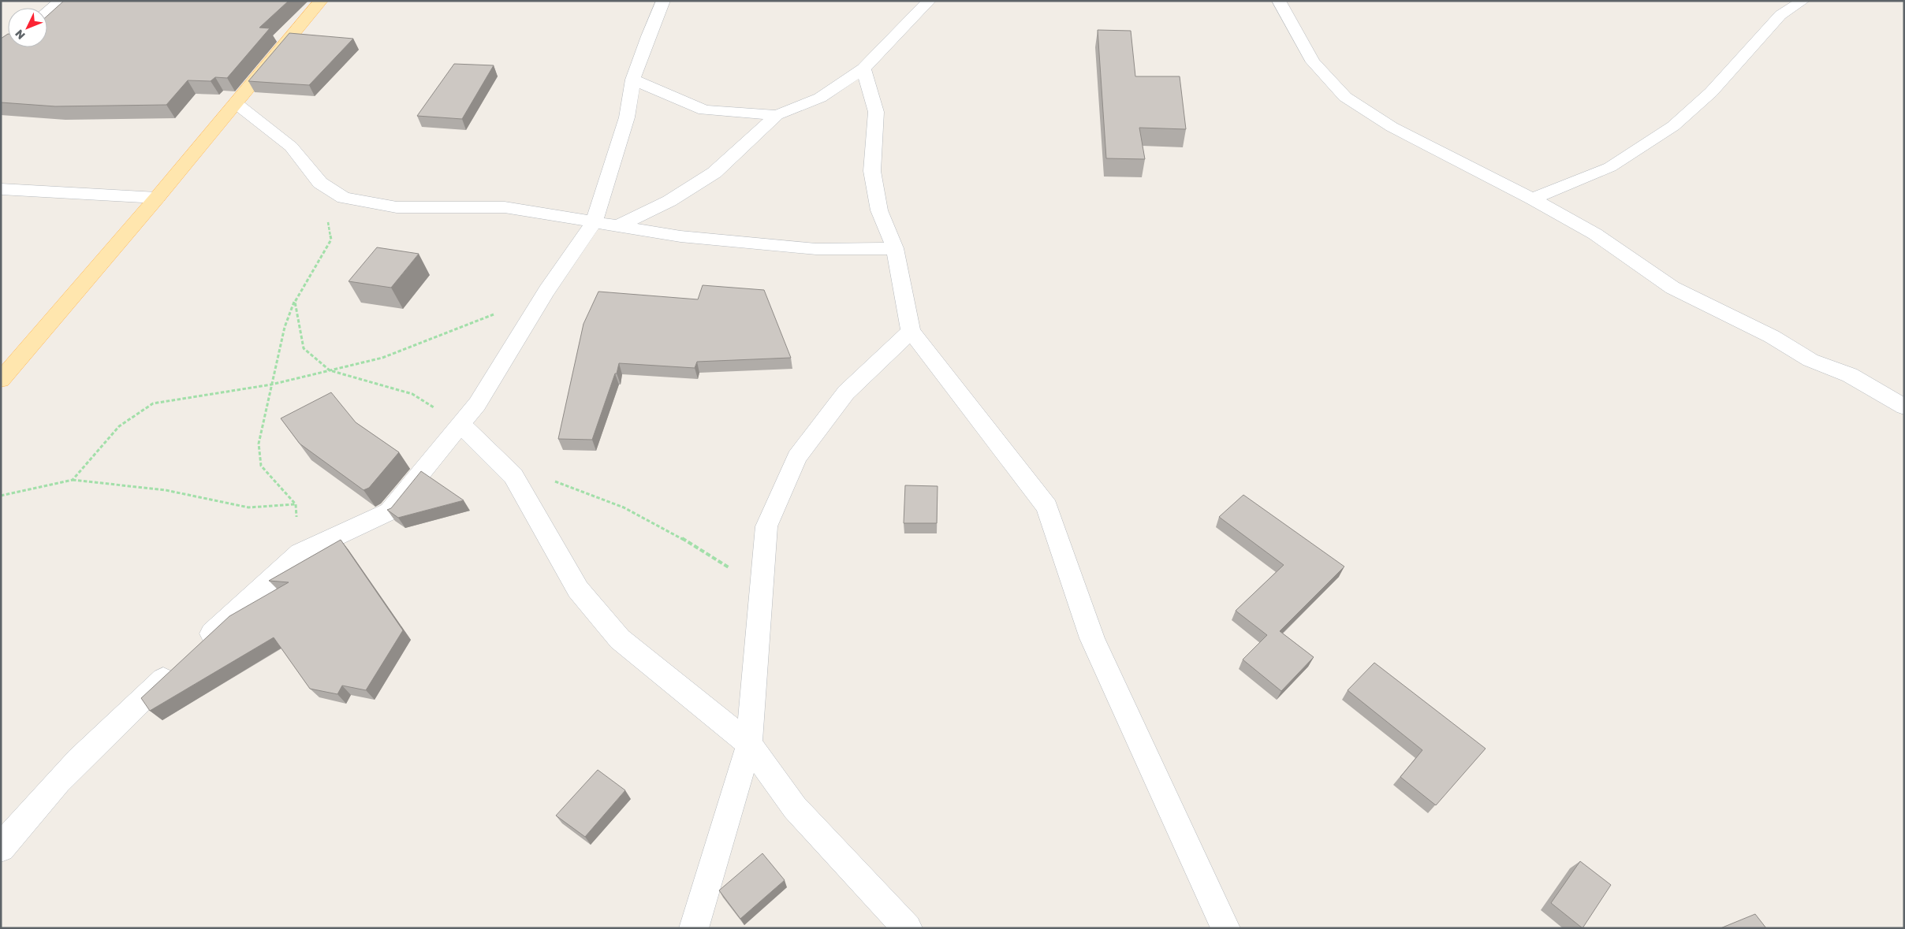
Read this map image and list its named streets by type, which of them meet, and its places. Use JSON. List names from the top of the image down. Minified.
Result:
{"north":"bottom left"}
